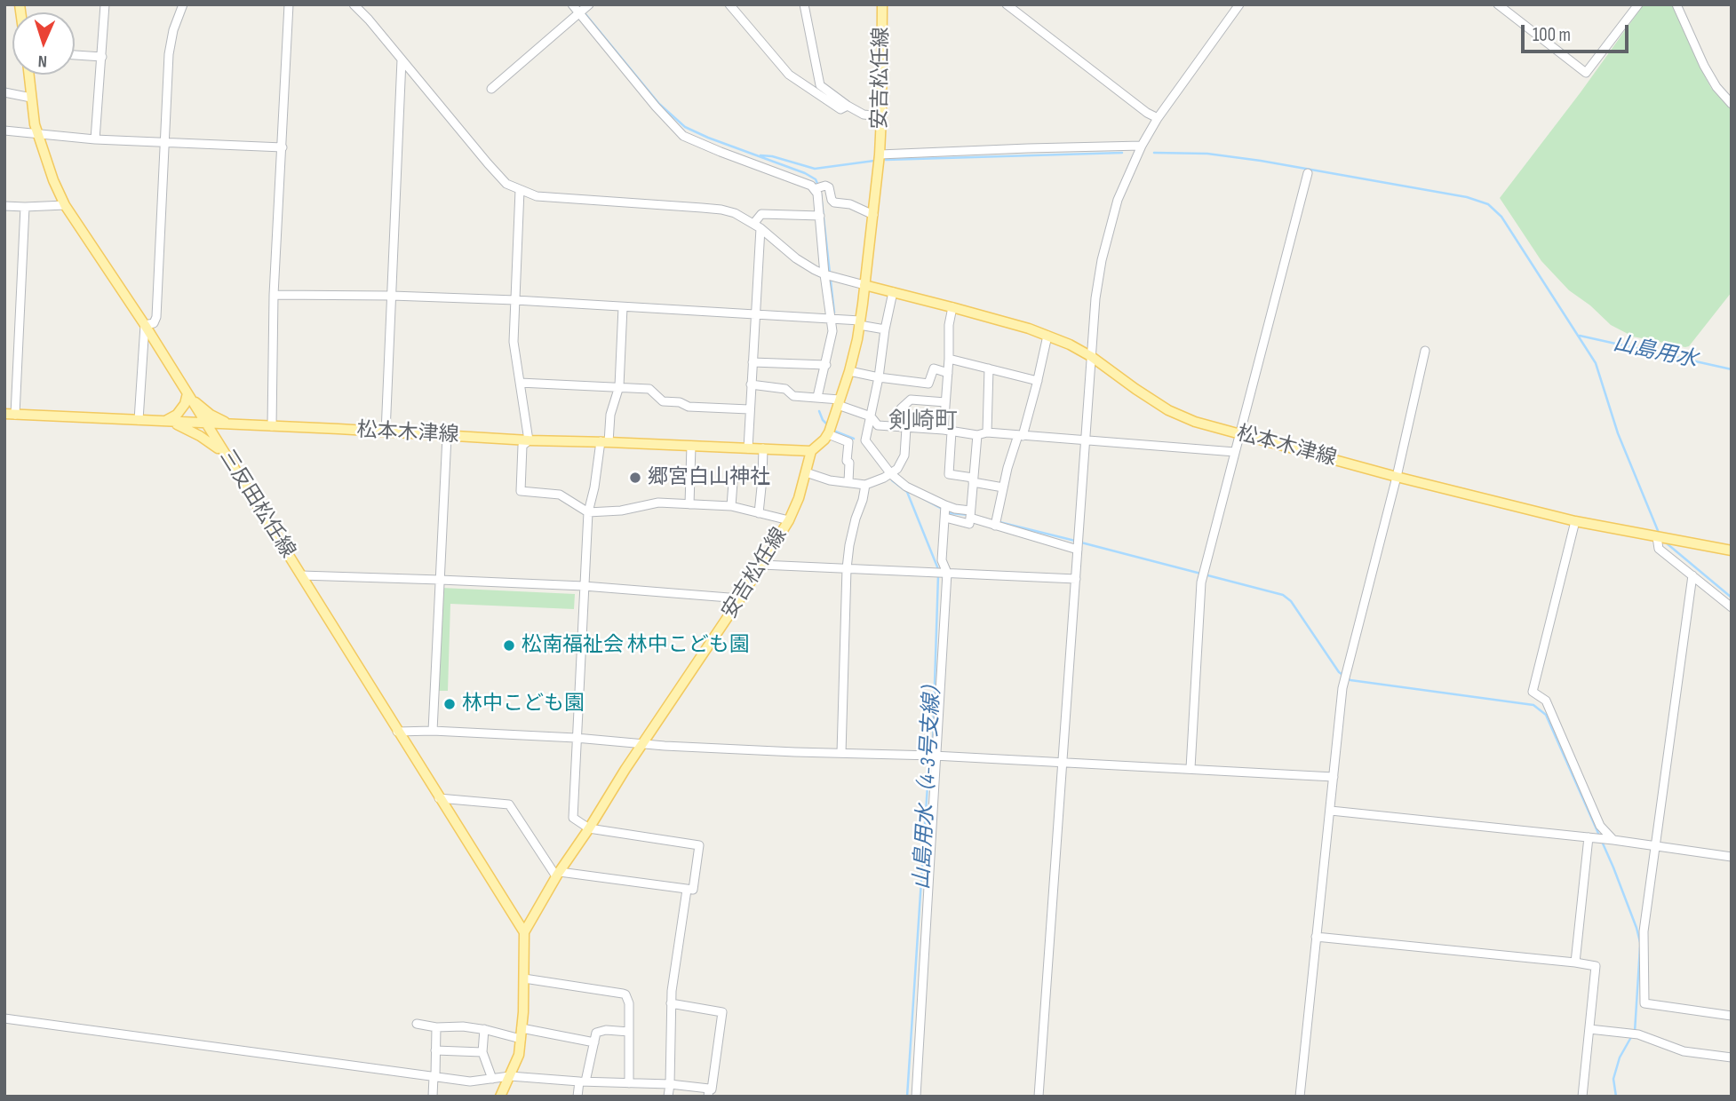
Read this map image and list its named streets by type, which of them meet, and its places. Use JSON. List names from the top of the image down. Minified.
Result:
{"streets":{"main road":["安吉松任線","松本木津線","三反田松任線"]},"crossings":[["安吉松任線","松本木津線"],["安吉松任線","三反田松任線"],["松本木津線","三反田松任線"]],"districts":["剣崎町"],"water":["山島用水","山島用水（4-3号支線）"],"places":["郷宮白山神社","松南福祉会 林中こども園","林中こども園"],"scale_bar":"100 m","north":"bottom"}
